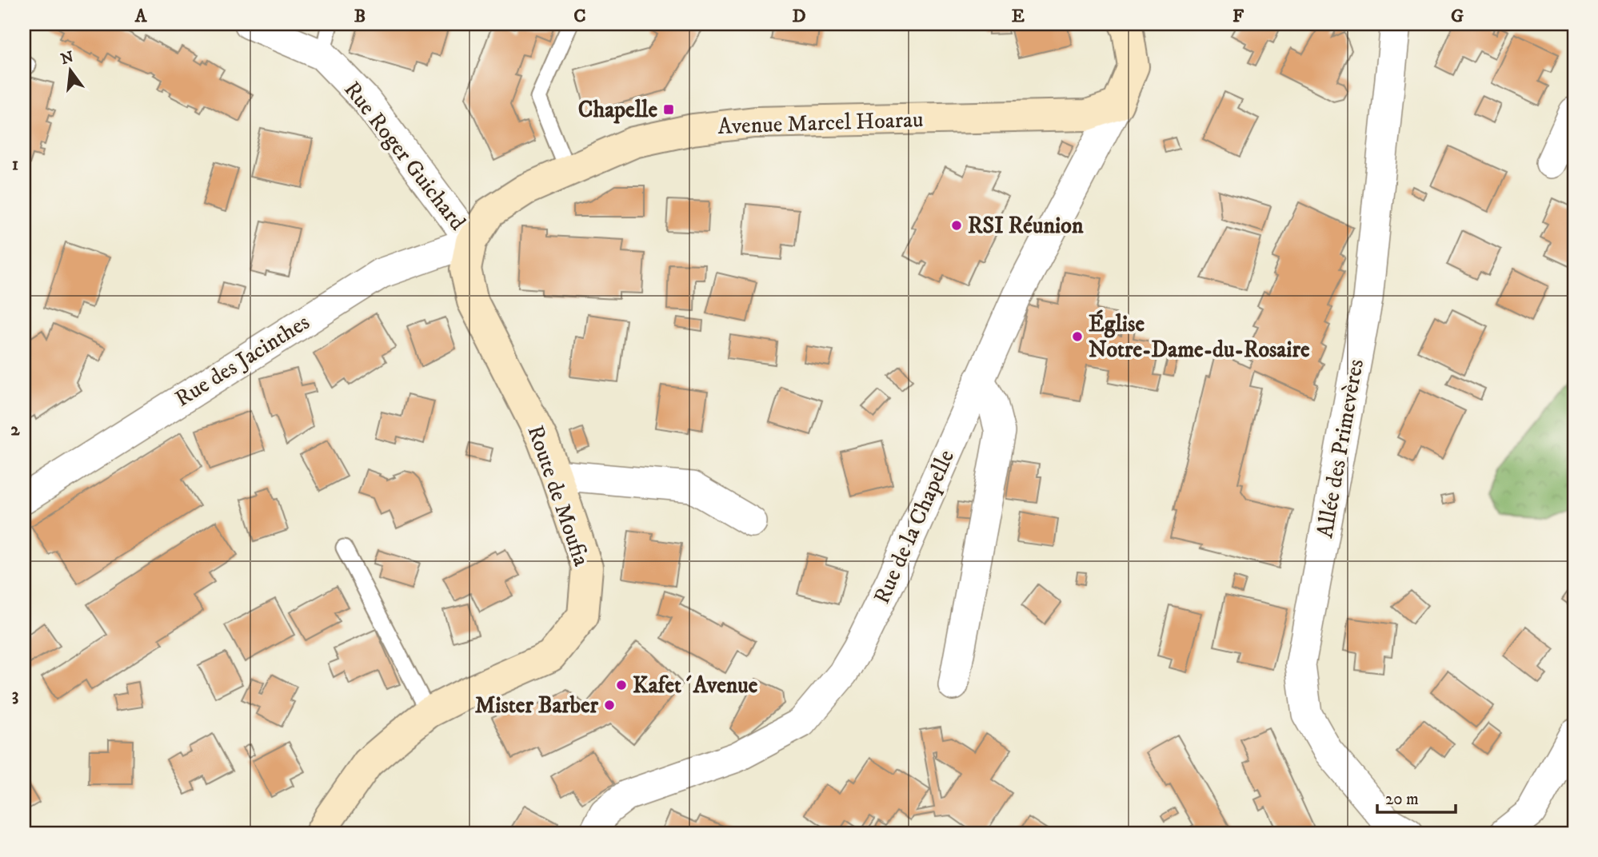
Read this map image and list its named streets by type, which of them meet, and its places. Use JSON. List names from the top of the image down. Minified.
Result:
{"streets":{"main road":["Avenue Marcel Hoarau","Route de Moufia"],"street":["Rue Roger Guichard","Rue des Jacinthes","Allée des Primevères","Rue de la Chapelle"]},"crossings":[["Avenue Marcel Hoarau","Rue Roger Guichard"],["Avenue Marcel Hoarau","Rue des Jacinthes"],["Avenue Marcel Hoarau","Route de Moufia"],["Avenue Marcel Hoarau","Rue de la Chapelle"],["Rue Roger Guichard","Rue des Jacinthes"],["Rue Roger Guichard","Route de Moufia"],["Rue des Jacinthes","Route de Moufia"]],"places":{"transit":["Chapelle"],"other":["RSI Réunion","Église Notre-Dame-du-Rosaire","Kafet´Avenue","Mister Barber"]},"scale_bar":"20 m","north":"top","grid":{"columns":["A","B","C","D","E","F","G"],"rows":["1","2","3"]}}
